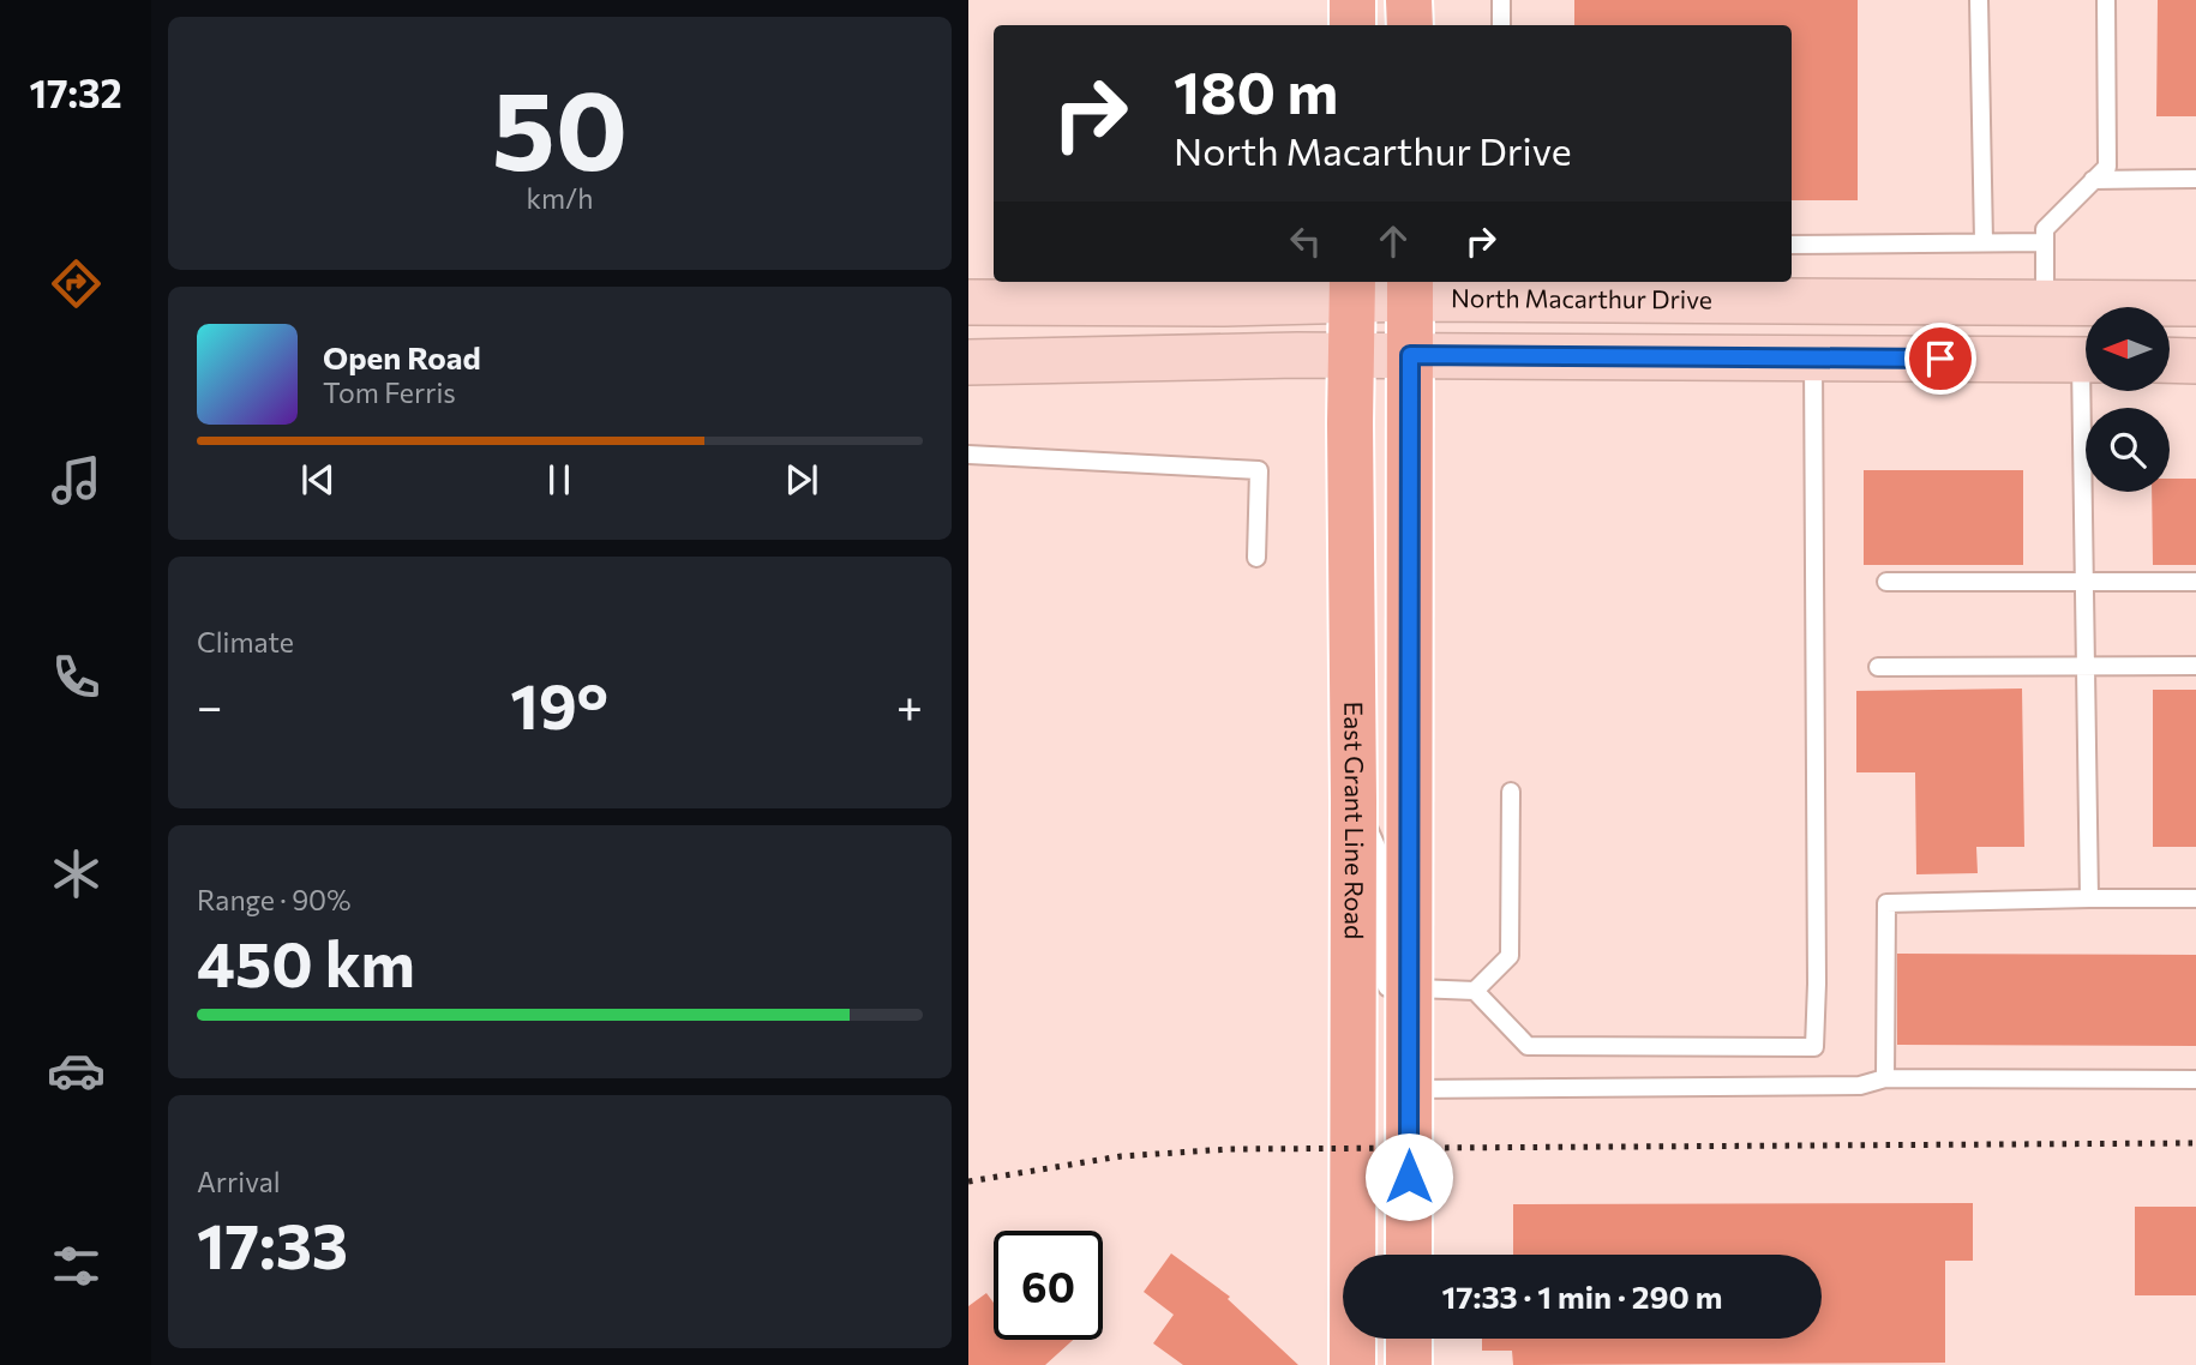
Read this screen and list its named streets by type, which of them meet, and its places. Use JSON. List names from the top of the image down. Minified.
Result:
{"streets":{"main road":["North Macarthur Drive","East Grant Line Road"]},"crossings":[["North Macarthur Drive","East Grant Line Road"]],"north":"left","page":{"tabs":"17:32","tile":[["50","km/h"],"Climate",["Range · 90%","450 km"],["Arrival","17:33"]],"turn":["180 m","North Macarthur Drive"],"song":["Open Road","Tom Ferris"],"heat":["−","19°","+"],"limit":"60","trip":"17:33 · 1 min · 290 m"}}
